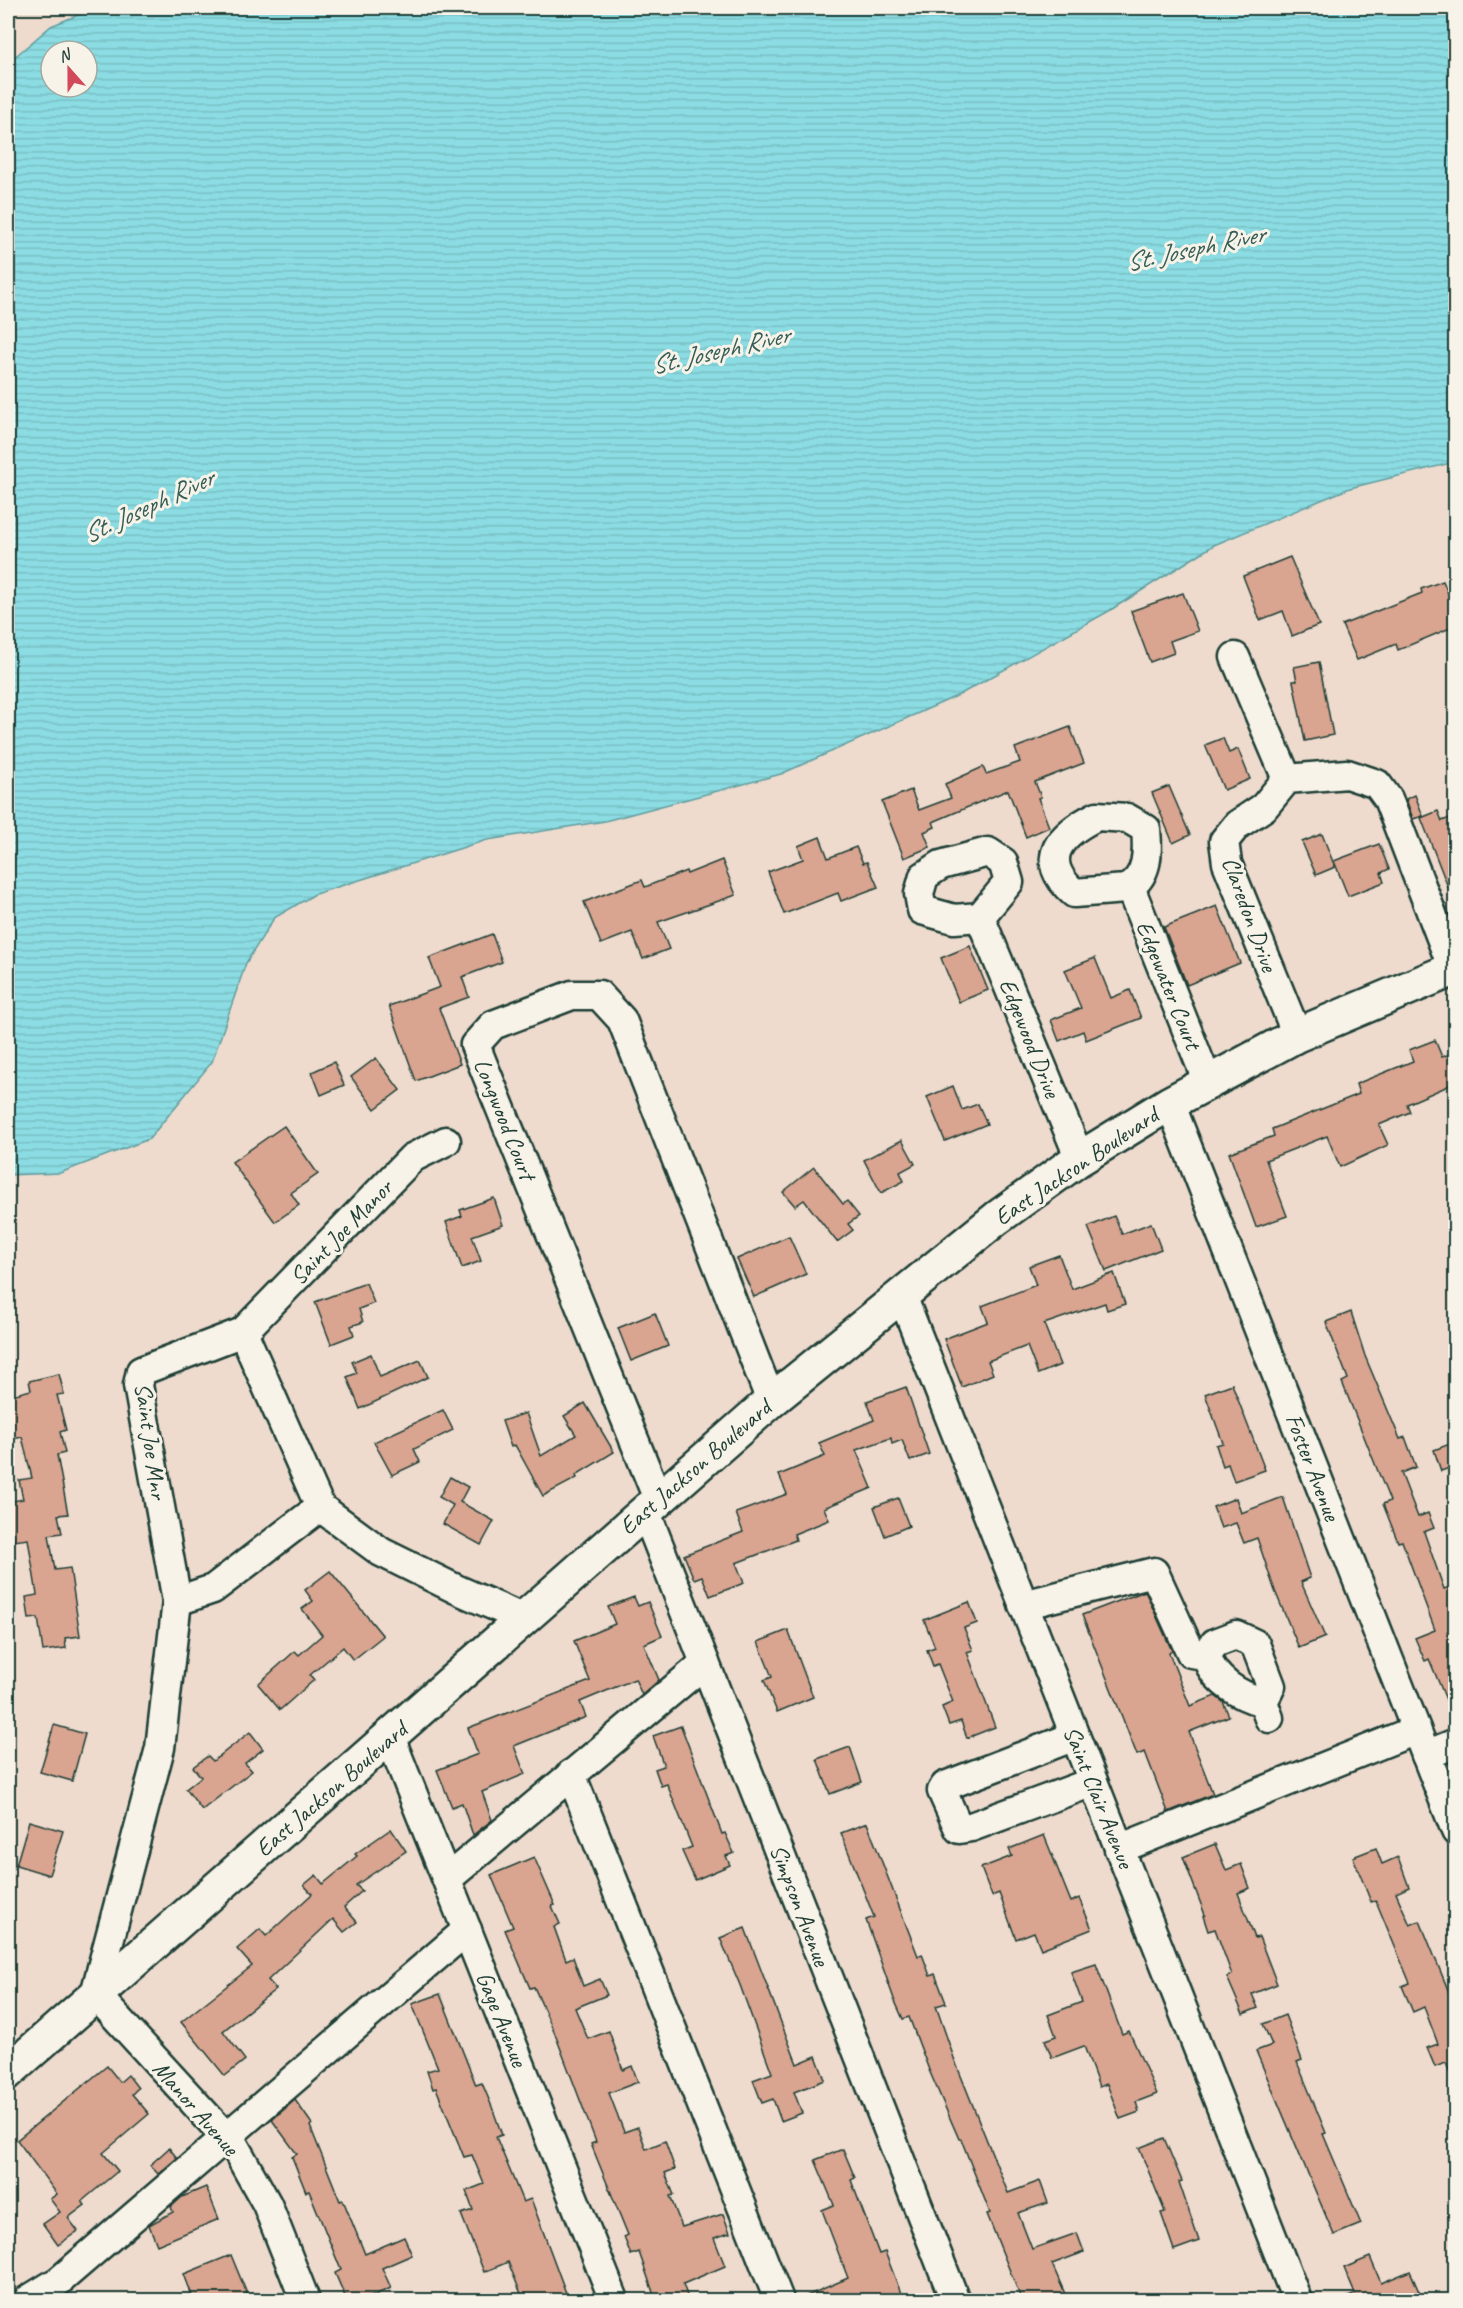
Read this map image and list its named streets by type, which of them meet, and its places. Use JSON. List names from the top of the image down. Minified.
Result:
{"streets":{"main road":["East Jackson Boulevard"],"street":["Claredon Drive","Edgewater Court","Edgewood Drive","Longwood Court","Saint Joe Manor","Saint Joe Mnr","Foster Avenue","Saint Clair Avenue","Simpson Avenue","Gage Avenue","Manor Avenue"]},"crossings":[["Claredon Drive","East Jackson Boulevard"],["Edgewater Court","East Jackson Boulevard"],["Edgewood Drive","East Jackson Boulevard"],["Longwood Court","East Jackson Boulevard"],["Longwood Court","Simpson Avenue"],["East Jackson Boulevard","Saint Joe Mnr"],["East Jackson Boulevard","Foster Avenue"],["East Jackson Boulevard","Saint Clair Avenue"],["East Jackson Boulevard","Simpson Avenue"],["East Jackson Boulevard","Gage Avenue"],["East Jackson Boulevard","Manor Avenue"],["Saint Joe Manor","Saint Joe Mnr"],["Saint Joe Mnr","Manor Avenue"]],"water":["St. Joseph River"],"north":"top"}
